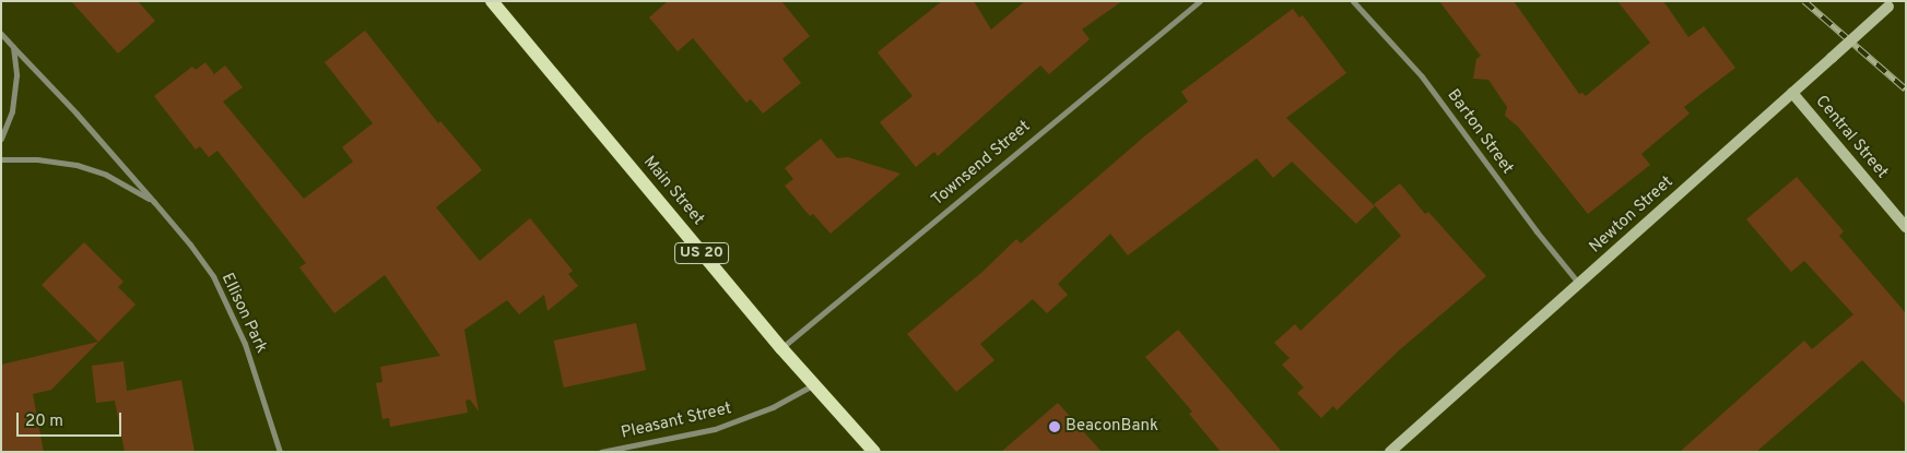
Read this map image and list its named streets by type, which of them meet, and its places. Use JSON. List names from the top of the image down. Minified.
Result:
{"streets":{"main road":["Central Street","Main Street","Newton Street","US 20"],"street":["Barton Street","Townsend Street","Ellison Park","Pleasant Street"]},"crossings":[["Barton Street","Newton Street"],["Central Street","Newton Street"],["Townsend Street","Main Street"],["Main Street","Pleasant Street"]],"places":["BeaconBank"],"scale_bar":"20 m"}
